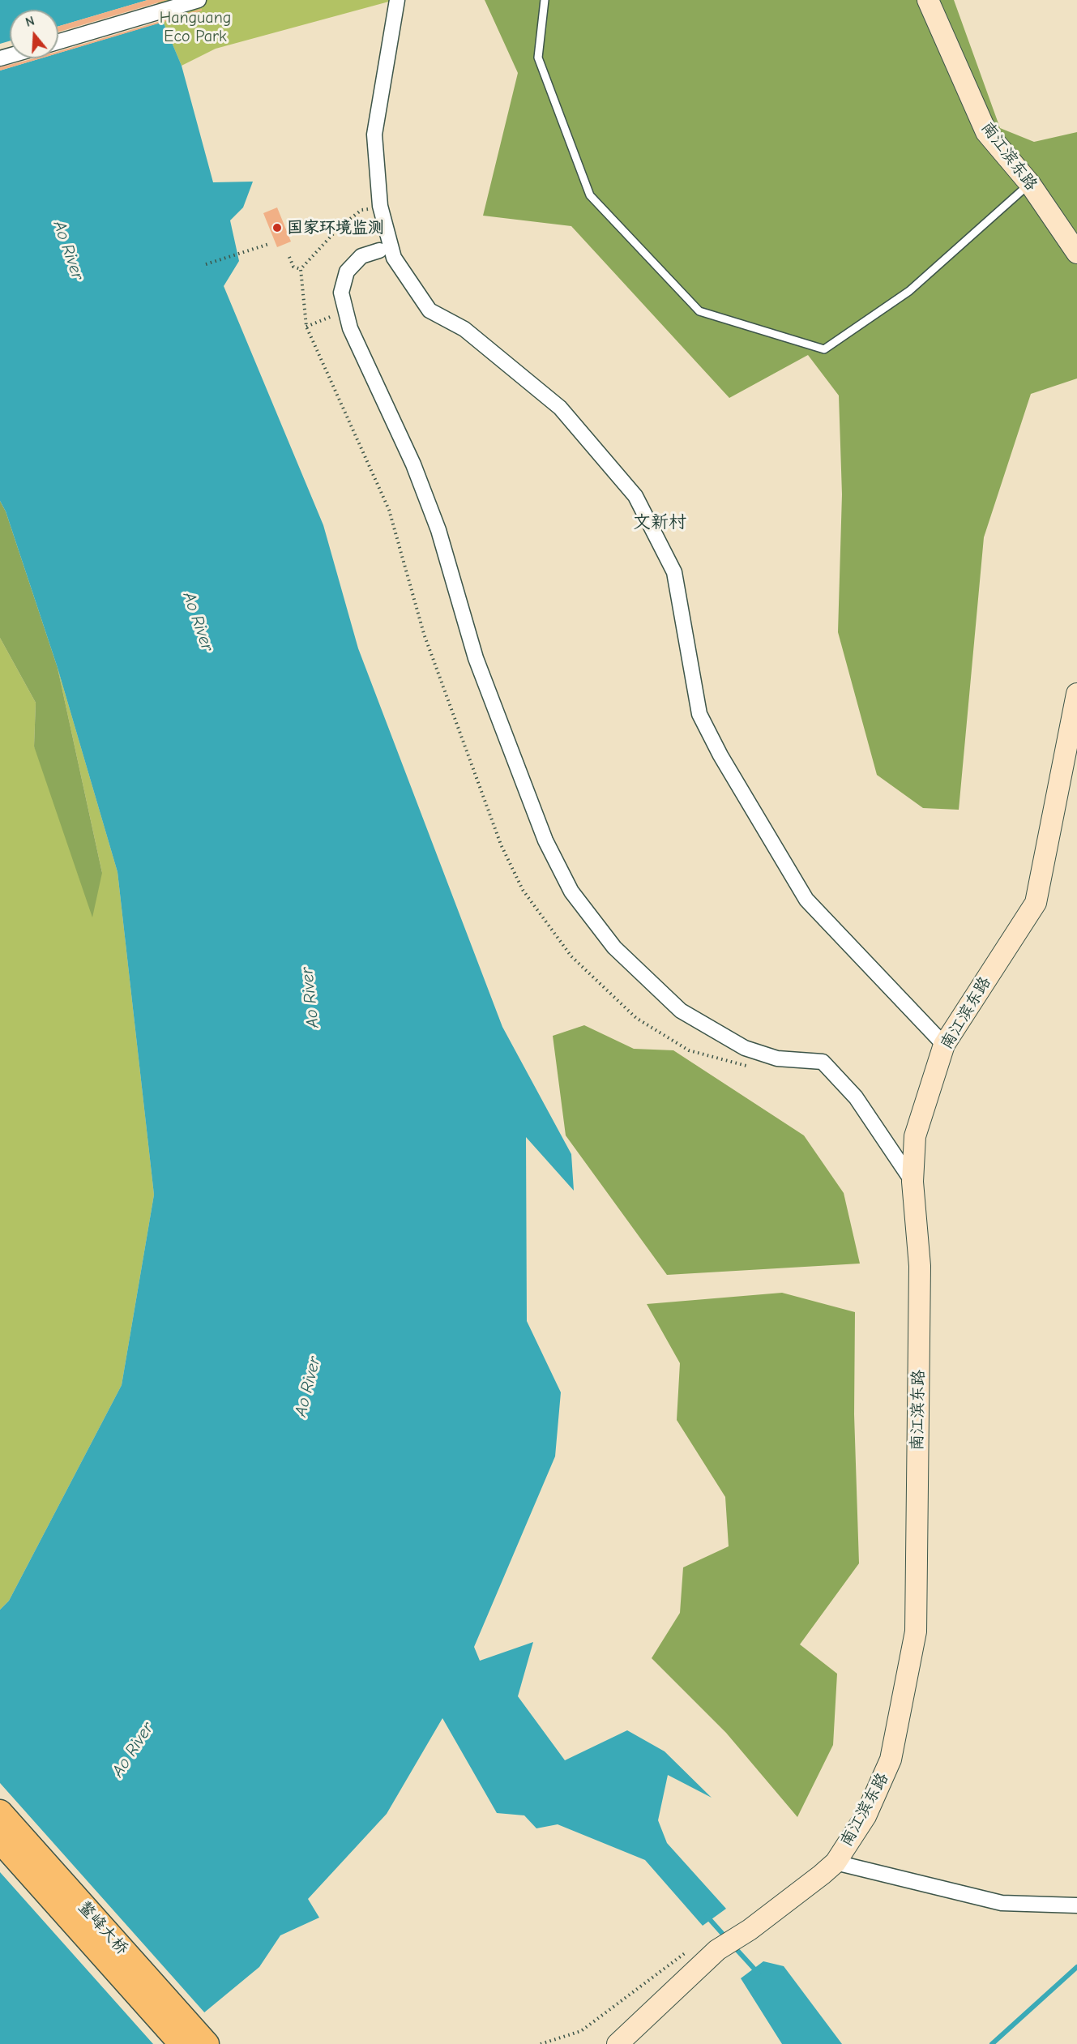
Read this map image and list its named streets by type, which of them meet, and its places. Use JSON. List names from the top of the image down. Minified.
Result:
{"streets":{"main road":["南江滨东路","鳌峰大桥"]},"districts":["文新村"],"water":["Ao River"],"parks":["Hanguang Eco Park"],"places":["国家环境监测"],"north":"top"}
